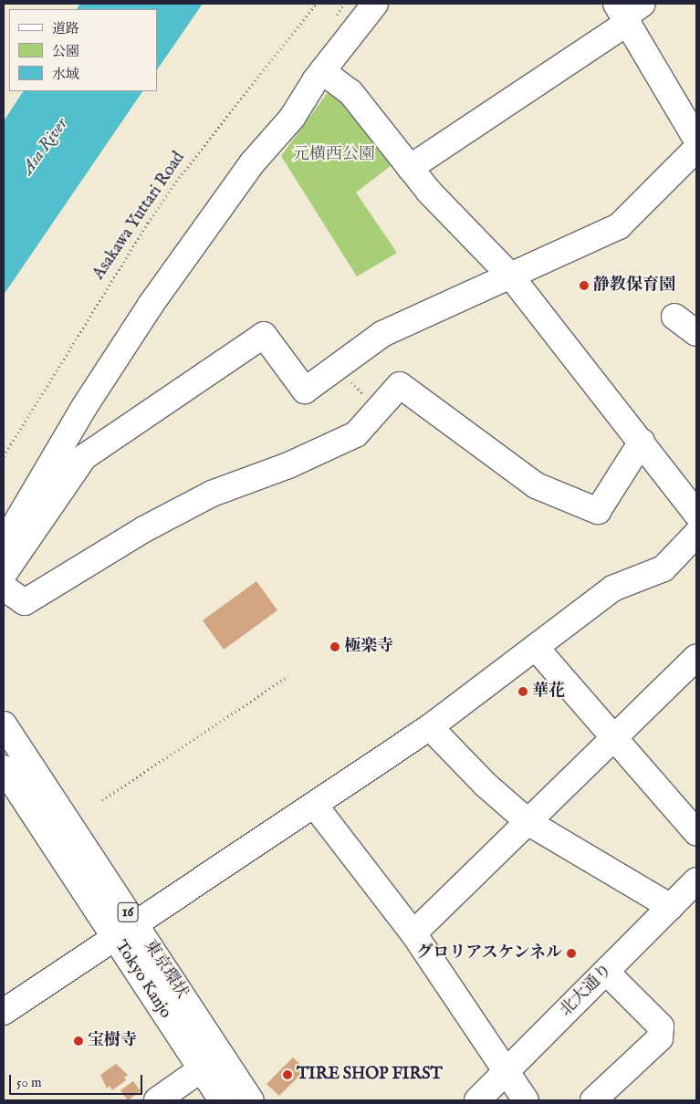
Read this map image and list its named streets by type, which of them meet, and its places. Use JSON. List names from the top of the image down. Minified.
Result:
{"streets":{"main road":["16","東京環状","Tokyo Kanjo","北大通り"],"path":["Asakawa Yuttari Road"]},"water":["Asa River"],"parks":["元横西公園"],"places":["静教保育園","極楽寺","華花","グロリアスケンネル","宝樹寺","TIRE SHOP FIRST"],"legend":["道路","公園","水域"],"scale_bar":"50 m"}
